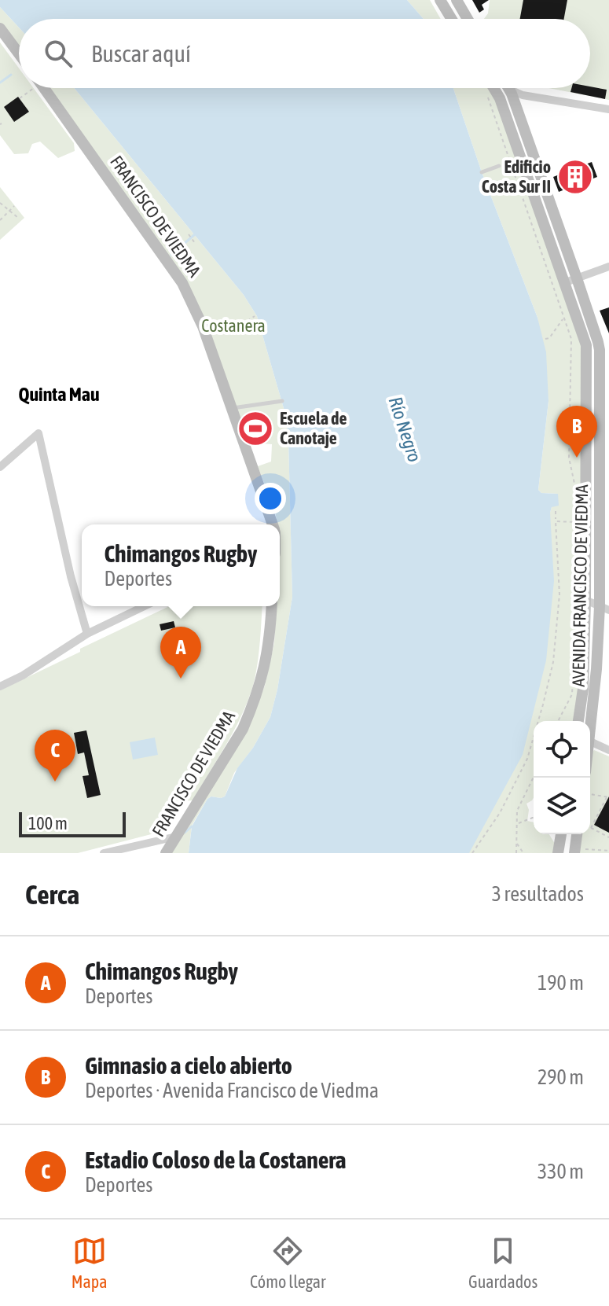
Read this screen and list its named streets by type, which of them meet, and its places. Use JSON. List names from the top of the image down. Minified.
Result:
{"streets":{"main road":["FRANCISCO DE VIEDMA","AVENIDA FRANCISCO DE VIEDMA"]},"districts":["Quinta Mau"],"water":["Río Negro"],"parks":["Costanera"],"places":{"building":["Edificio Costa Sur II"],"sports":["Escuela de Canotaje"]},"scale_bar":"100 m","page":{"search":"Buscar aquí","pins":["B","A","C"],"popup":["Chimangos Rugby","Deportes"],"scale":"100 m","heading":["Cerca","3 resultados"],"list":[{"mark":"A","name":"Chimangos Rugby","note":"Deportes","value":"190 m"},{"mark":"B","name":"Gimnasio a cielo abierto","note":"Deportes · Avenida Francisco de Viedma","value":"290 m"},{"mark":"C","name":"Estadio Coloso de la Costanera","note":"Deportes","value":"330 m"}],"nav":["Mapa","Cómo llegar","Guardados"]}}
